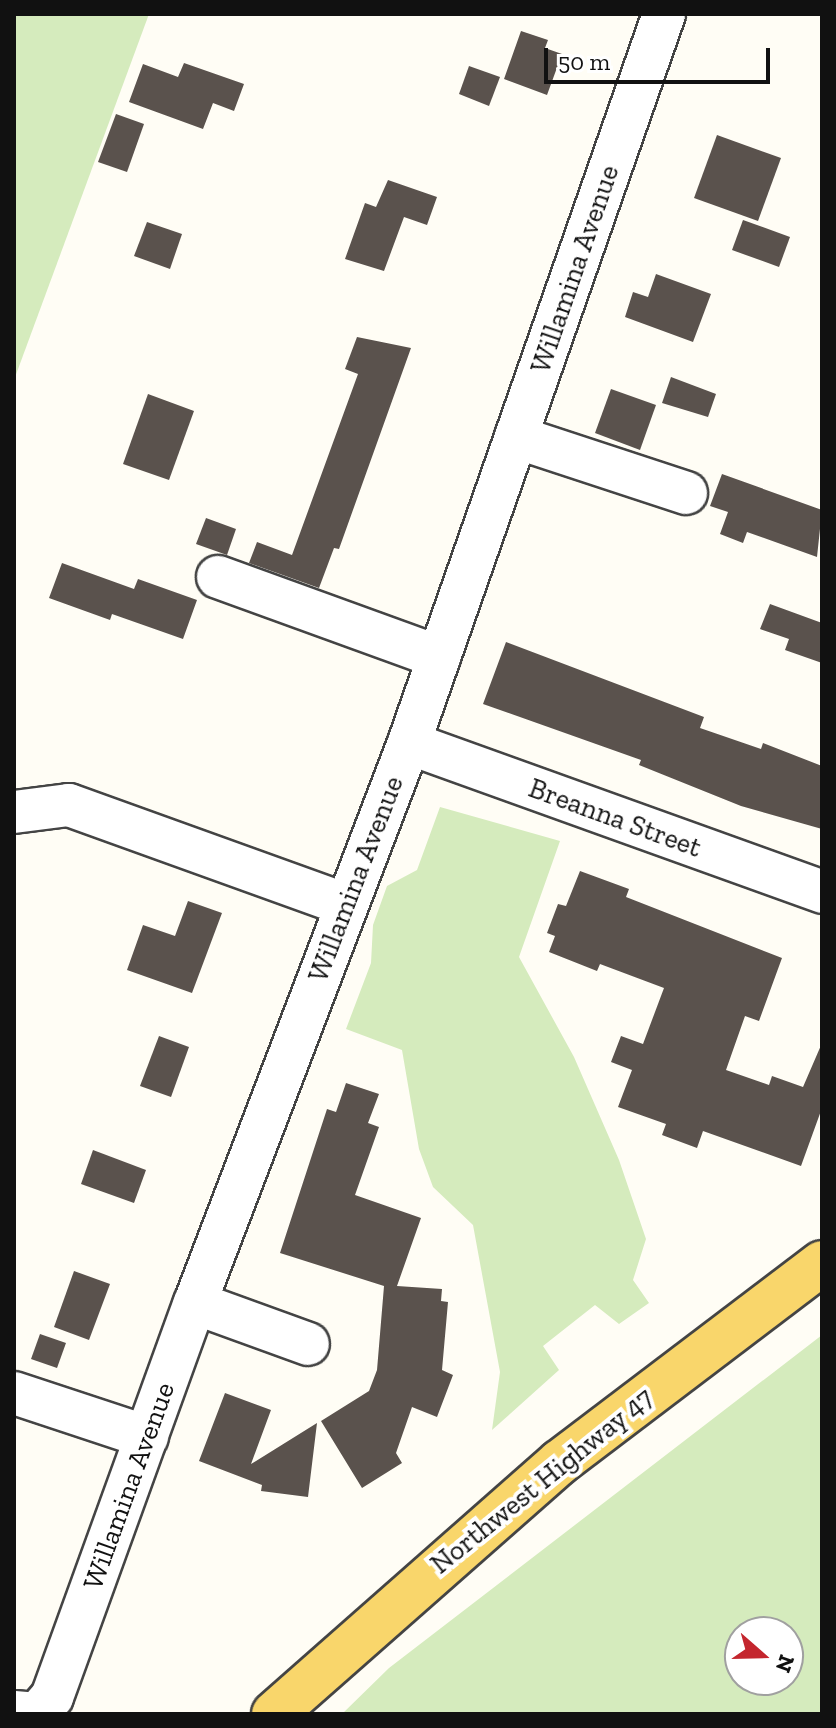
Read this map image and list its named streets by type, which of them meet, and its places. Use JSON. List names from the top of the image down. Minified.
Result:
{"streets":{"main road":["Northwest Highway 47"],"street":["Willamina Avenue","Breanna Street"]},"crossings":[["Willamina Avenue","Breanna Street"]],"scale_bar":"50 m","north":"right"}
